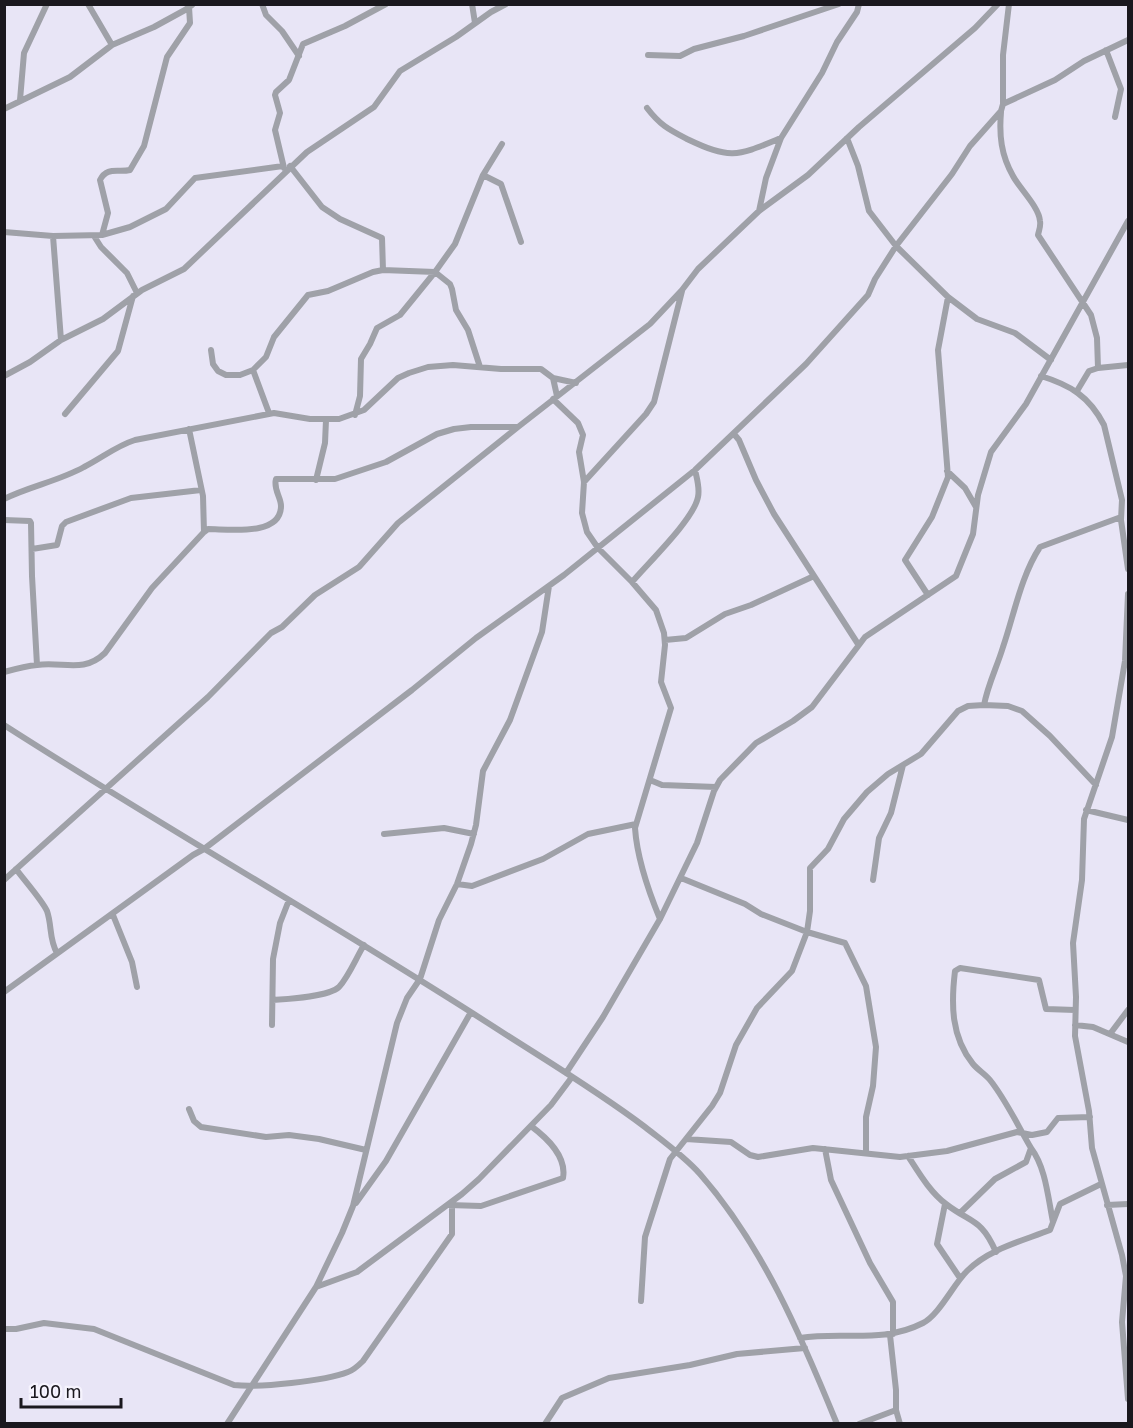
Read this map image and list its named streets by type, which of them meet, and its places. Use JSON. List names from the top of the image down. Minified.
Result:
{"scale_bar":"100 m"}
